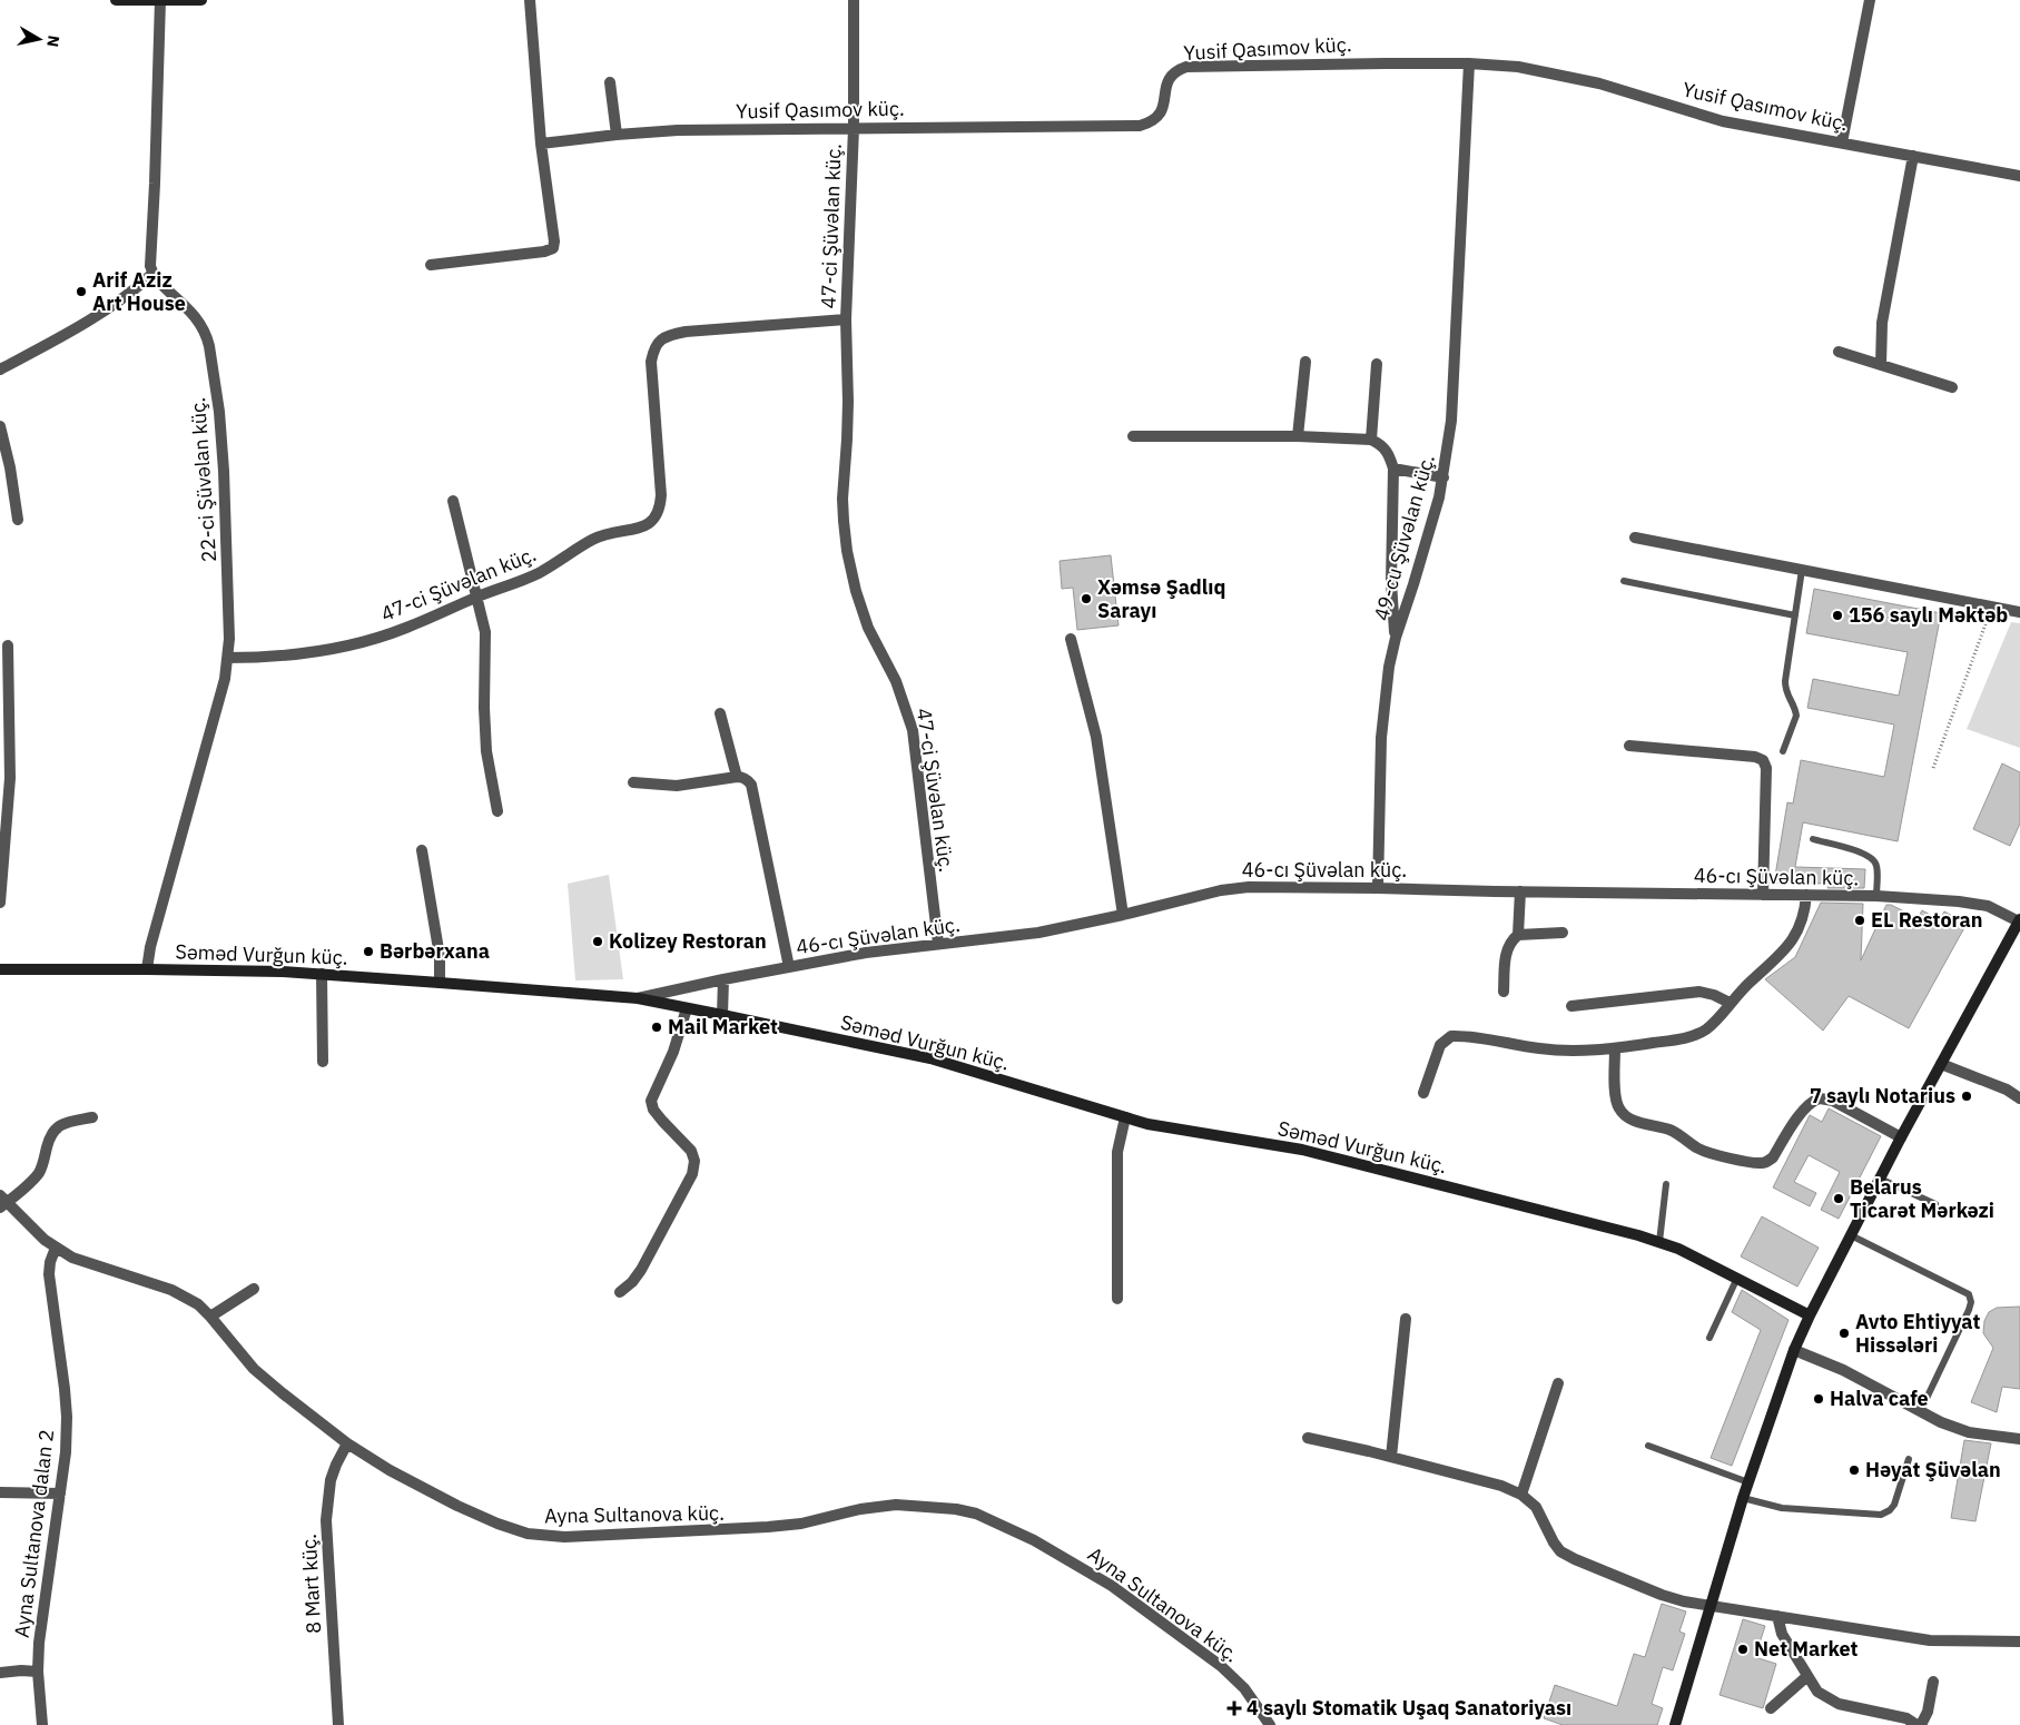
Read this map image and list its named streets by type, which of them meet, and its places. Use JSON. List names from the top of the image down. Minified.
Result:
{"streets":{"street":["Yusif Qasımov küç.","47-ci Şüvəlan küç.","22-ci Şüvəlan küç.","49-cu Şüvəlan küç.","46-cı Şüvəlan küç.","Səməd Vurğun küç.","Ayna Sultanova küç.","Ayna Sultanova dalan 2","8 Mart küç."]},"crossings":[["Yusif Qasımov küç.","47-ci Şüvəlan küç."],["Yusif Qasımov küç.","49-cu Şüvəlan küç."],["47-ci Şüvəlan küç.","22-ci Şüvəlan küç."],["47-ci Şüvəlan küç.","46-cı Şüvəlan küç."],["22-ci Şüvəlan küç.","Səməd Vurğun küç."],["49-cu Şüvəlan küç.","46-cı Şüvəlan küç."],["46-cı Şüvəlan küç.","Səməd Vurğun küç."],["Ayna Sultanova küç.","Ayna Sultanova dalan 2"],["Ayna Sultanova küç.","8 Mart küç."]],"places":{"other":["Arif Aziz Art House","Xəmsə Şadlıq Sarayı","156 saylı Məktəb","EL Restoran","Kolizey Restoran","Bərbərxana","Mail Market","7 saylı Notarius","Belarus Ticarət Mərkəzi","Avto Ehtiyyat Hissələri","Halva cafe","Həyat Şüvəlan","Net Market"],"health":["4 saylı Stomatik Uşaq Sanatoriyası"]},"north":"right"}
